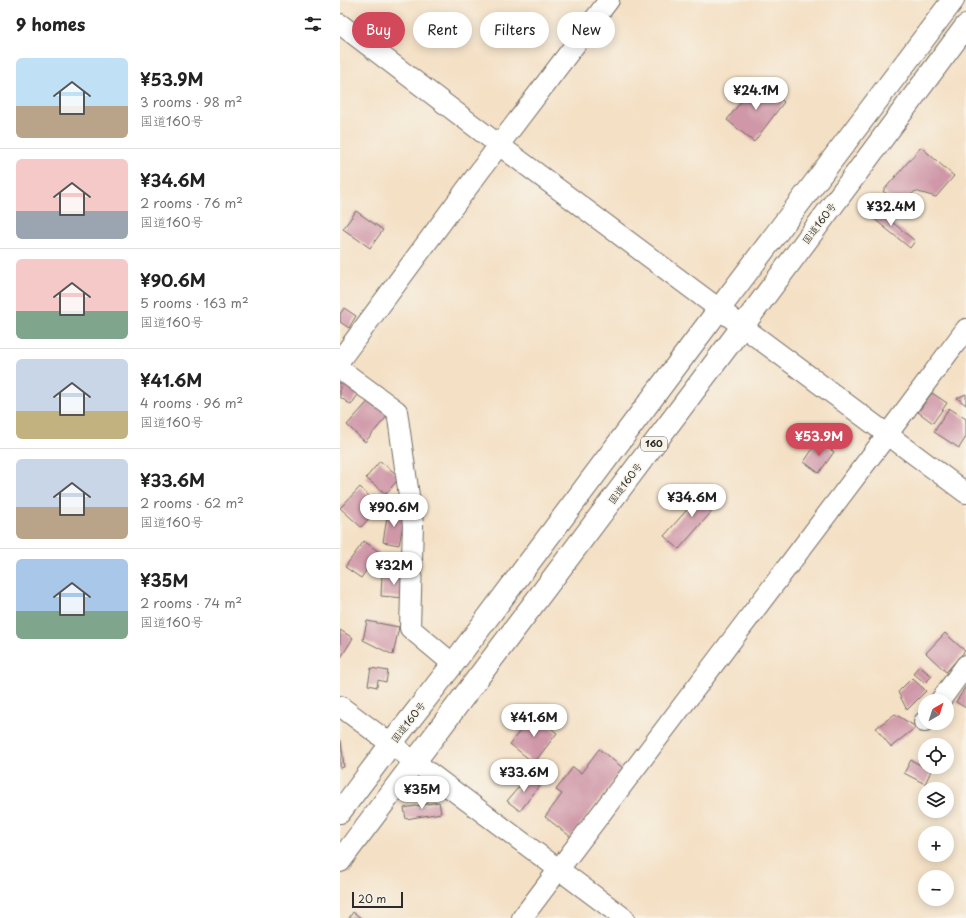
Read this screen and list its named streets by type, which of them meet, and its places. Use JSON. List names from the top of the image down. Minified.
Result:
{"streets":{"highway":["国道160号","160"]},"scale_bar":"20 m","north":"top right","page":{"heading":"9 homes","chip":["Buy","Rent","Filters","New"],"list":[{"name":"¥53.9M","note":"3 rooms · 98 m² · 国道160号"},{"name":"¥34.6M","note":"2 rooms · 76 m² · 国道160号"},{"name":"¥90.6M","note":"5 rooms · 163 m² · 国道160号"},{"name":"¥41.6M","note":"4 rooms · 96 m² · 国道160号"},{"name":"¥33.6M","note":"2 rooms · 62 m² · 国道160号"},{"name":"¥35M","note":"2 rooms · 74 m² · 国道160号"}],"price":["¥24.1M","¥32.4M","¥53.9M","¥34.6M","¥90.6M","¥32M","¥41.6M","¥33.6M","¥35M"],"map_buttons":["+","−"],"scale":"20 m"}}
